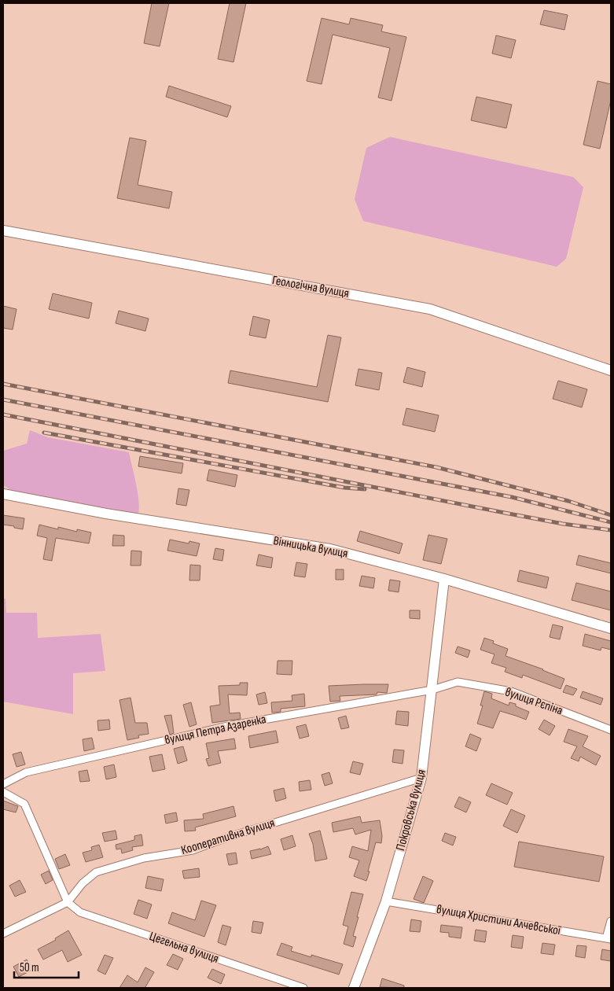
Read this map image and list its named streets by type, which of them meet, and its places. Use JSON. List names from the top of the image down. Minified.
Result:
{"streets":{"street":["Геологічна вулиця","Вінницька вулиця","вулиця Рєпіна","вулиця Петра Азаренка","Покровська вулиця","Кооперативна вулиця","вулиця Христини Алчевської","Цегельна вулиця"]},"crossings":[["Вінницька вулиця","Покровська вулиця"],["вулиця Рєпіна","вулиця Петра Азаренка"],["вулиця Рєпіна","Покровська вулиця"],["вулиця Петра Азаренка","Покровська вулиця"],["Покровська вулиця","Кооперативна вулиця"],["Покровська вулиця","вулиця Христини Алчевської"],["Кооперативна вулиця","Цегельна вулиця"]],"scale_bar":"50 m"}
